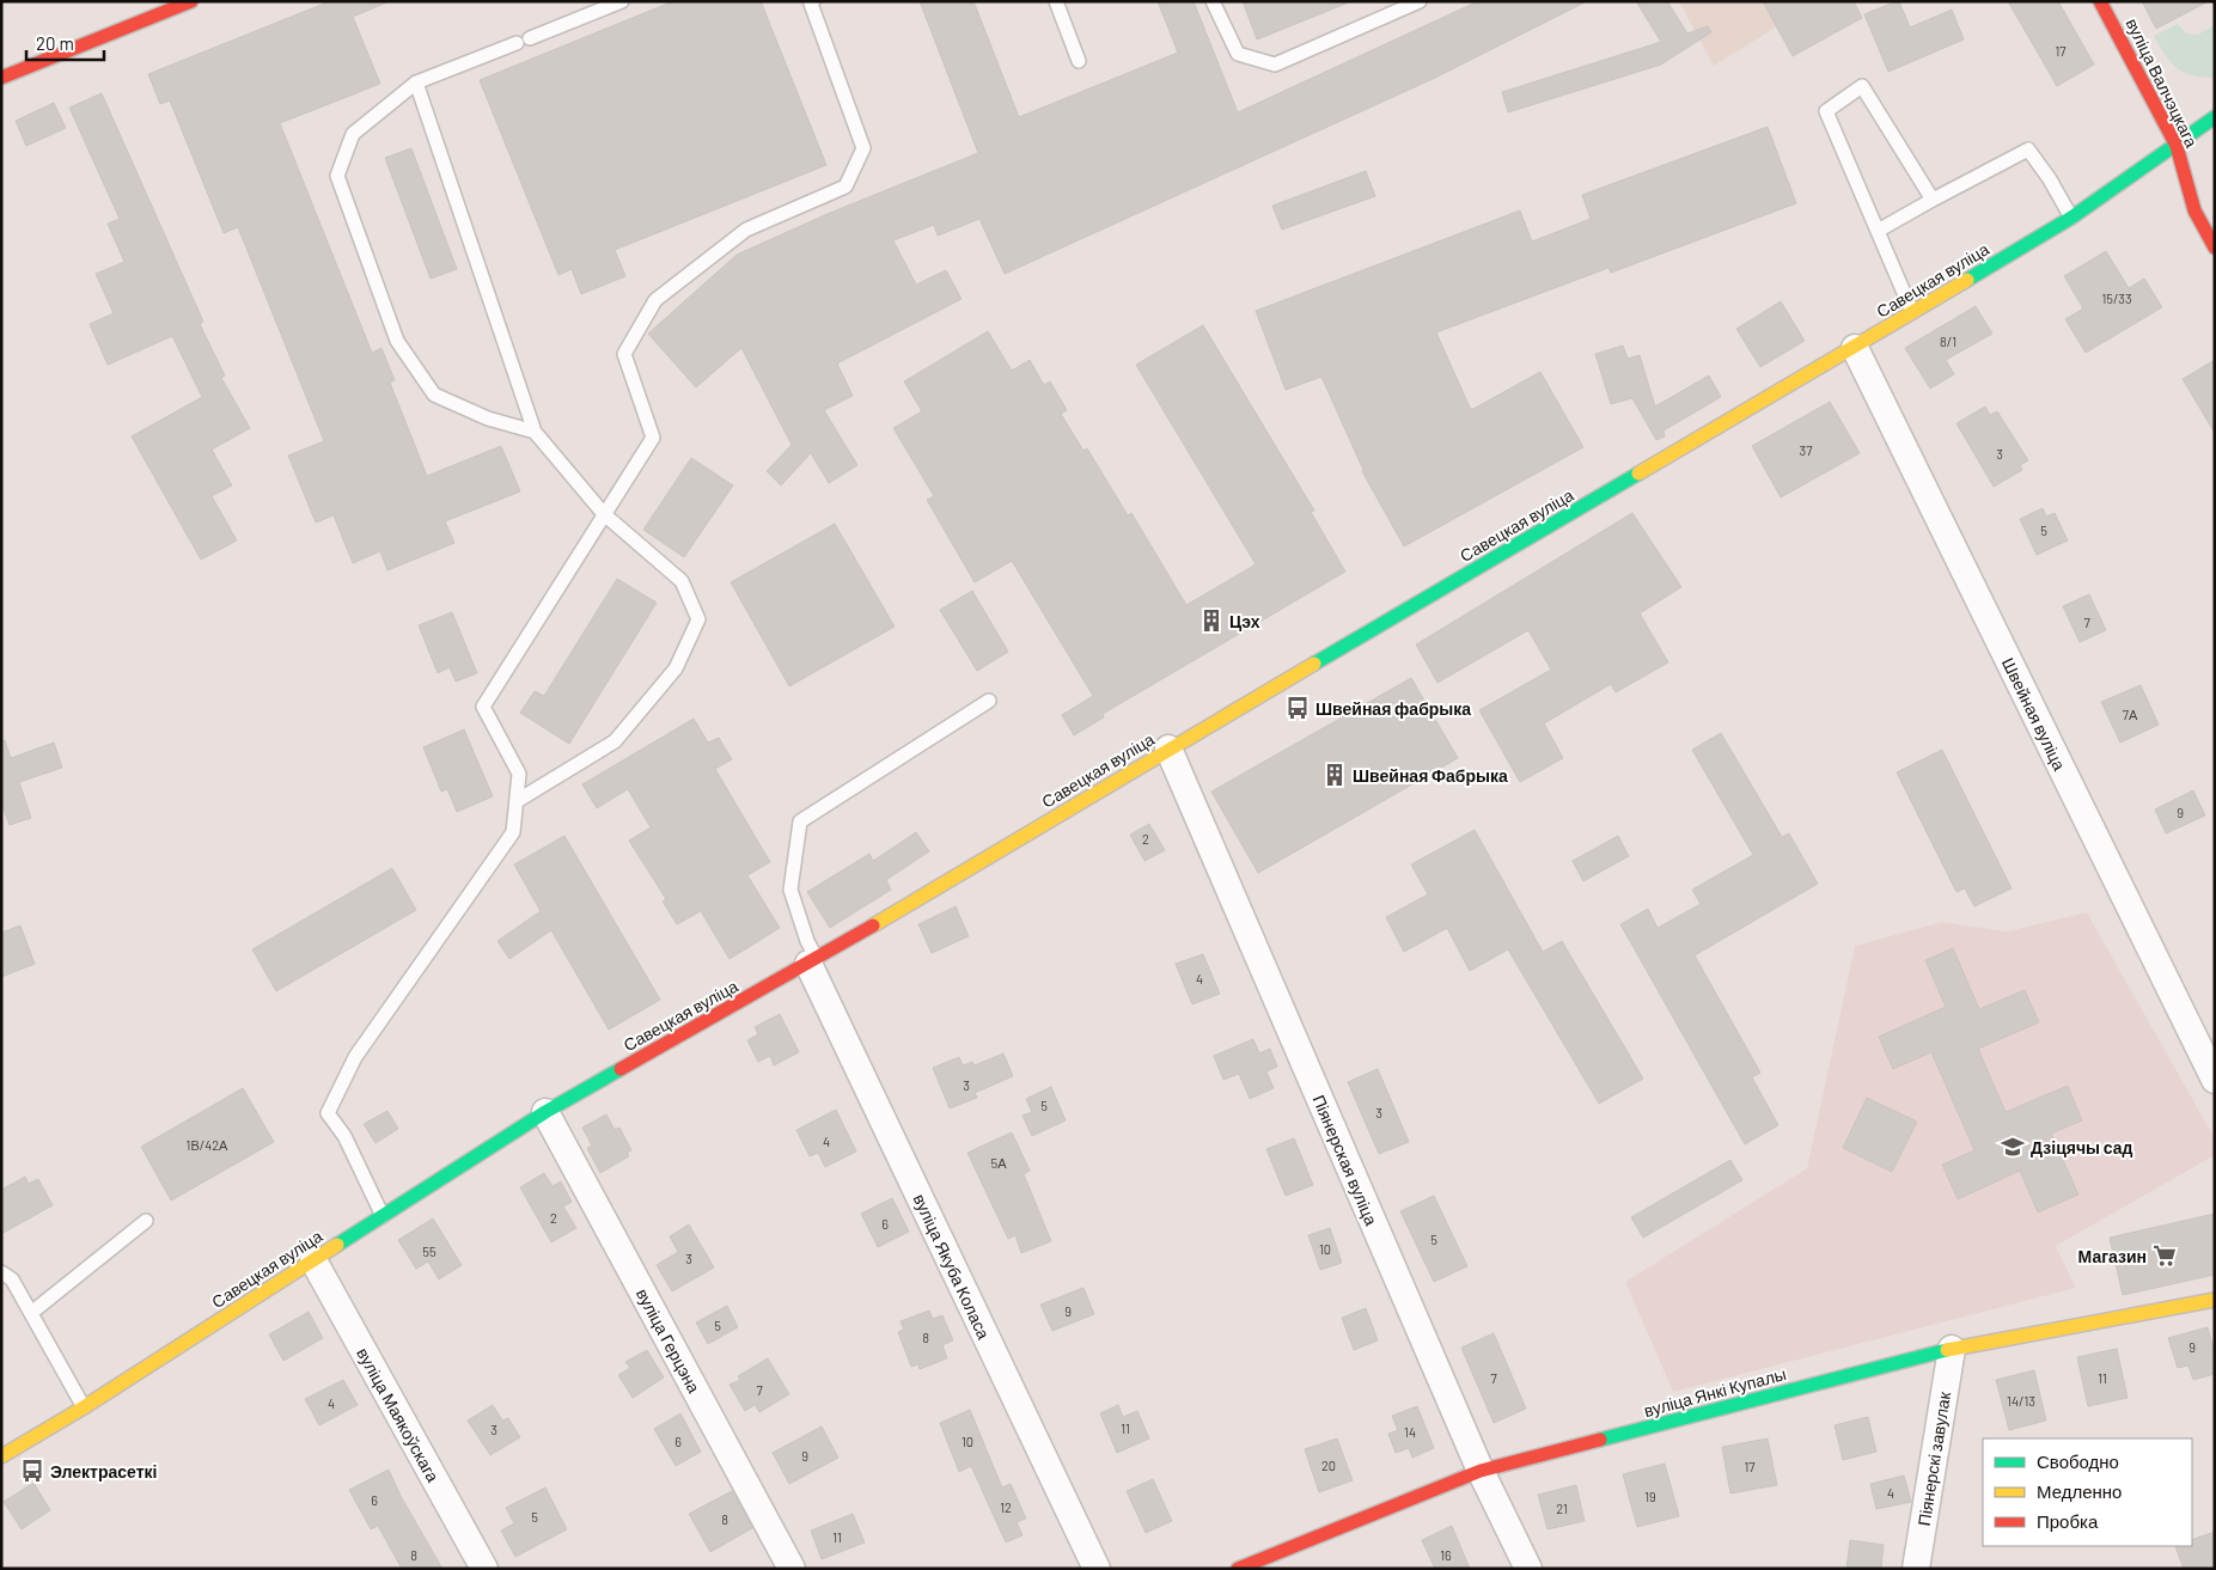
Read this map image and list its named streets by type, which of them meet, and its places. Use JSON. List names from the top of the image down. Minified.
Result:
{"streets":{"street":["вуліца Валчэцкага","Савецкая вуліца","Швейная вуліца","Піянерская вуліца","вуліца Якуба Коласа","вуліца Герцэна","вуліца Янкі Купалы","вуліца Маякоўскага","Піянерскі завулак"]},"crossings":[["вуліца Валчэцкага","Савецкая вуліца"],["Савецкая вуліца","Швейная вуліца"],["Савецкая вуліца","Піянерская вуліца"],["Савецкая вуліца","вуліца Якуба Коласа"],["Савецкая вуліца","вуліца Герцэна"],["Савецкая вуліца","вуліца Маякоўскага"],["Піянерская вуліца","вуліца Янкі Купалы"],["вуліца Янкі Купалы","Піянерскі завулак"]],"places":{"building":["Цэх","Швейная Фабрыка"],"bus stop":["Швейная фабрыка","Электрасеткі"],"school or university":["Дзіцячы сад"],"supermarket":["Магазин"]},"house_numbers":["17","15/33","8/1","37","3","5","7","7А","9","2","4","3","5","3","4","1В/42А","5А","2","6","5","10","55","3","9","5","8","9","7","11","7","14/13","4","11","3","14","6","10","9","20","17","4","19","6","12","21","5","8","11","8","16"],"legend":["Свободно","Медленно","Пробка"],"scale_bar":"20 m"}
